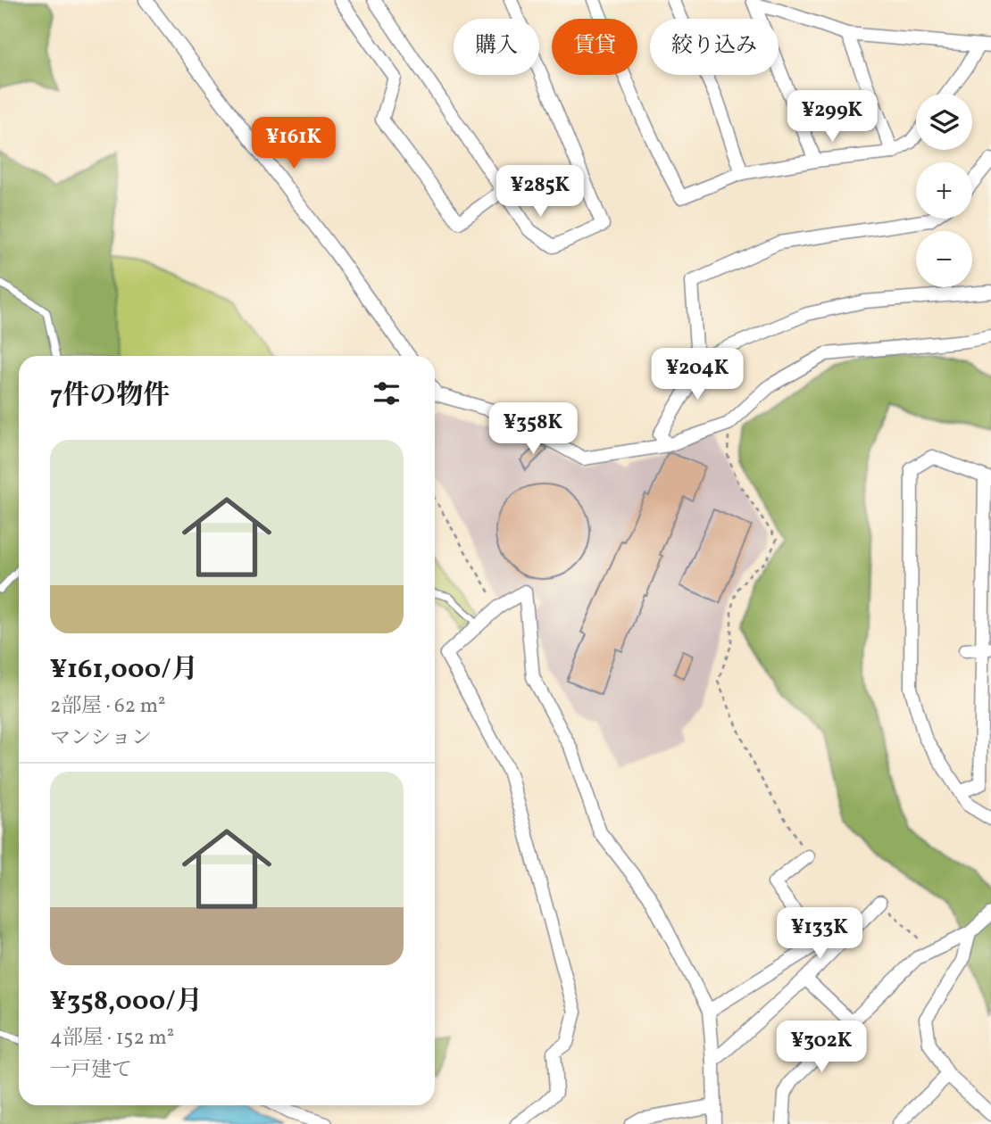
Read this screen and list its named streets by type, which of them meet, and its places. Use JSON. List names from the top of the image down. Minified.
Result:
{"page":{"chip":["購入","賃貸","絞り込み"],"price":["¥299K","¥161K","¥285K","¥204K","¥358K","¥133K","¥302K"],"map_buttons":["+","−"],"heading":"7件の物件","list":[{"name":"¥161,000/月","note":"2部屋 · 62 m² · マンション"},{"name":"¥358,000/月","note":"4部屋 · 152 m² · 一戸建て"}]}}
